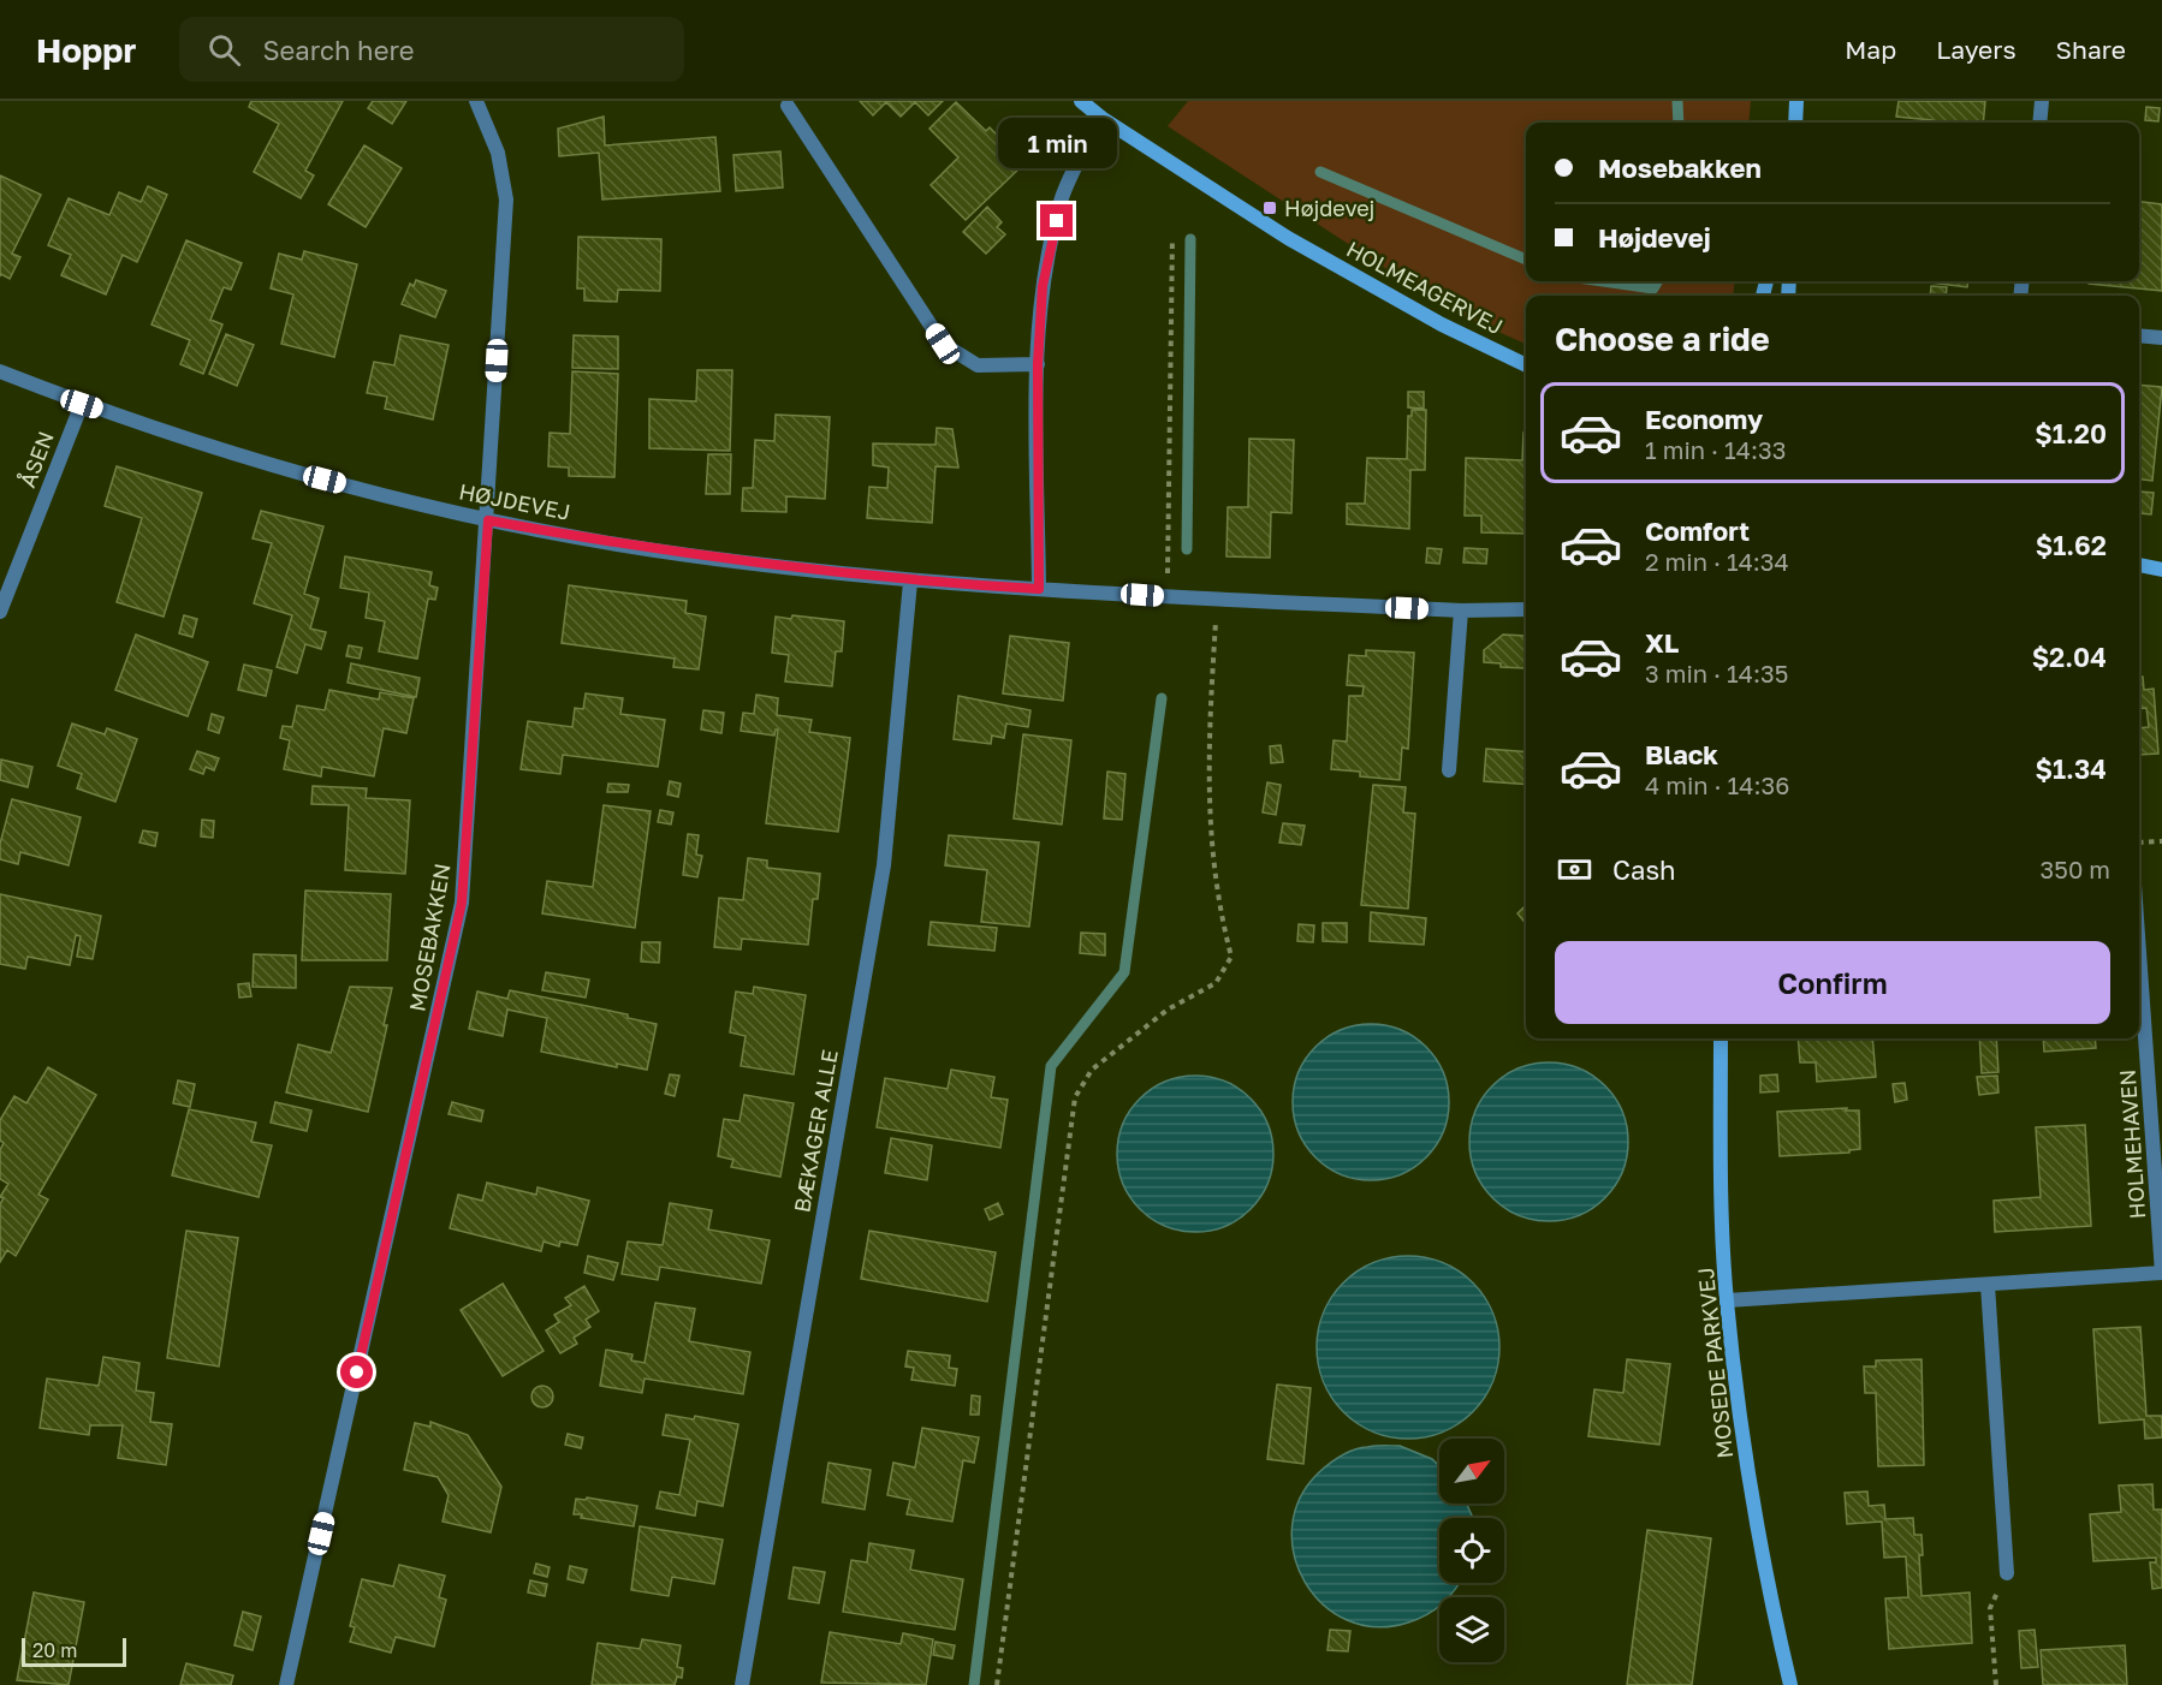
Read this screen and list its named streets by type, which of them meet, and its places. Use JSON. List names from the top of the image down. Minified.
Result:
{"streets":{"street":["HOLMEAGERVEJ","ÅSEN","HØJDEVEJ","MOSEBAKKEN","BÆKAGER ALLE","HOLMEHAVEN","MOSEDE PARKVEJ"]},"crossings":[["ÅSEN","HØJDEVEJ"],["HØJDEVEJ","MOSEBAKKEN"],["HØJDEVEJ","BÆKAGER ALLE"],["HOLMEHAVEN","MOSEDE PARKVEJ"]],"places":{"transit":["Højdevej"]},"scale_bar":"20 m","north":"top right","page":{"header":"Hoppr","search":"Search here","nav":["Map","Layers","Share"],"bubble":"1 min","banner":["Mosebakken","Højdevej"],"heading":"Choose a ride","list":[{"name":"Economy","note":"1 min · 14:33","value":"$1.20"},{"name":"Comfort","note":"2 min · 14:34","value":"$1.62"},{"name":"XL","note":"3 min · 14:35","value":"$2.04"},{"name":"Black","note":"4 min · 14:36","value":"$1.34"}],"pay":["Cash","350 m"],"buttons":"Confirm","scale":"20 m"}}
